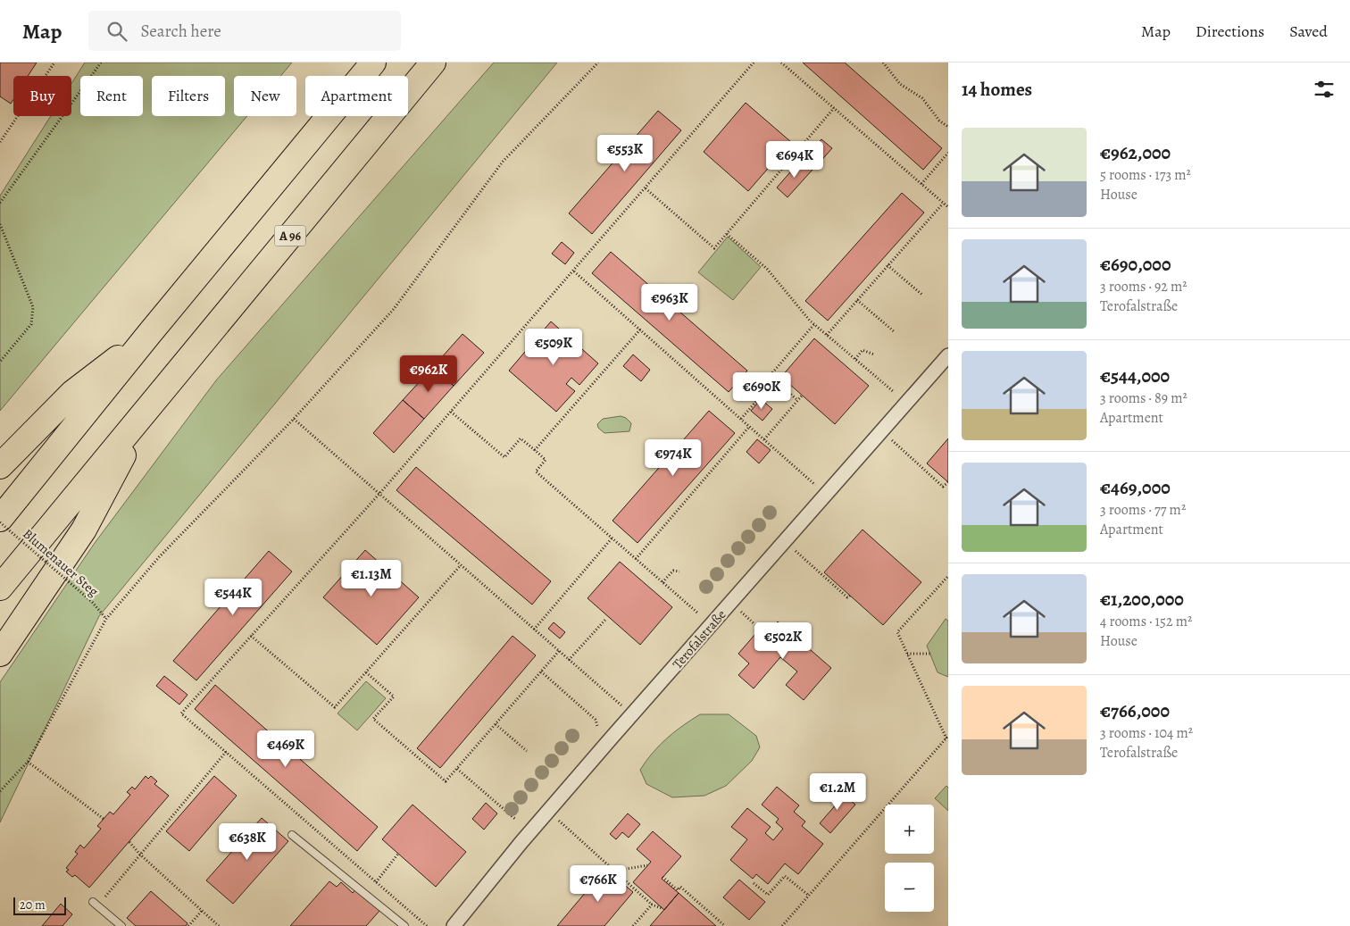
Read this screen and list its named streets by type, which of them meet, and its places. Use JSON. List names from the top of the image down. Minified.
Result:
{"streets":{"highway":["A 96"],"street":["Terofalstraße"],"path":["Blumenauer Steg"]},"scale_bar":"20 m","page":{"header":"Map","search":"Search here","nav":["Map","Directions","Saved"],"heading":"14 homes","chip":["Buy","Rent","Filters","New","Apartment"],"list":[{"name":"€962,000","note":"5 rooms · 173 m² · House"},{"name":"€690,000","note":"3 rooms · 92 m² · Terofalstraße"},{"name":"€544,000","note":"3 rooms · 89 m² · Apartment"},{"name":"€469,000","note":"3 rooms · 77 m² · Apartment"},{"name":"€1,200,000","note":"4 rooms · 152 m² · House"},{"name":"€766,000","note":"3 rooms · 104 m² · Terofalstraße"}],"price":["€553K","€694K","€963K","€509K","€962K","€690K","€974K","€1.13M","€544K","€502K","€469K","€1.2M","€638K","€766K"],"map_buttons":["+","−"],"scale":"20 m"}}
